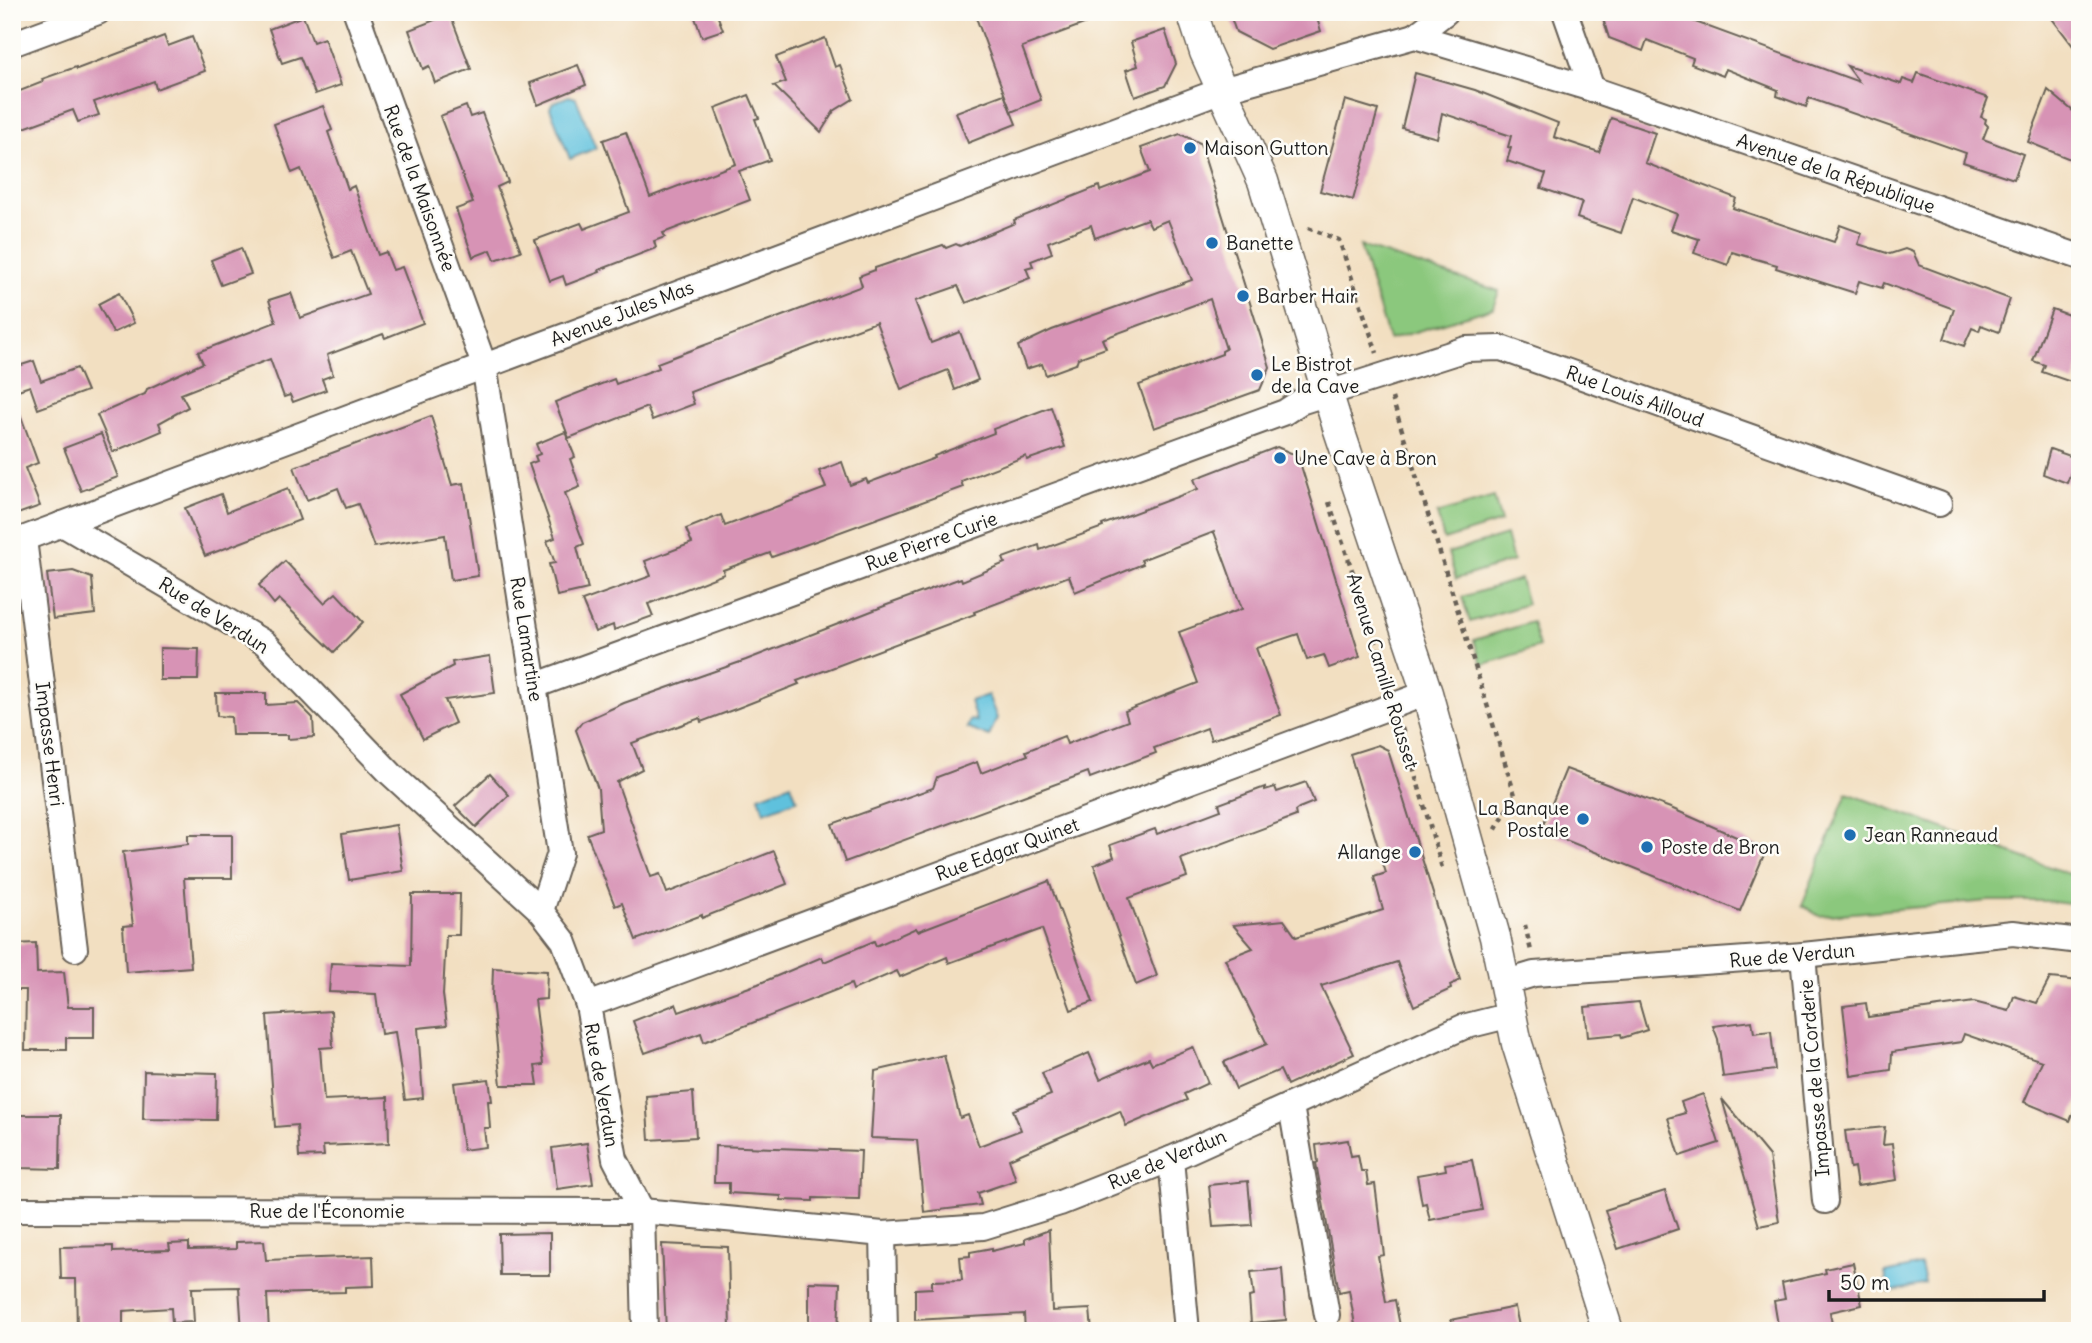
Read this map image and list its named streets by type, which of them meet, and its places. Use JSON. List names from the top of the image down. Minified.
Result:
{"streets":{"street":["Avenue de la République","Rue de la Maisonnée","Avenue Jules Mas","Rue Louis Ailloud","Rue Pierre Curie","Rue de Verdun","Rue Lamartine","Avenue Camille Rousset","Impasse Henri","Rue Edgar Quinet","Impasse de la Corderie","Rue de l'Économie"]},"crossings":[["Rue de la Maisonnée","Avenue Jules Mas"],["Rue de la Maisonnée","Rue Lamartine"],["Avenue Jules Mas","Rue de Verdun"],["Avenue Jules Mas","Rue Lamartine"],["Avenue Jules Mas","Avenue Camille Rousset"],["Avenue Jules Mas","Impasse Henri"],["Rue Louis Ailloud","Rue Pierre Curie"],["Rue Louis Ailloud","Avenue Camille Rousset"],["Rue Pierre Curie","Rue Lamartine"],["Rue Pierre Curie","Avenue Camille Rousset"],["Rue de Verdun","Rue Lamartine"],["Rue de Verdun","Avenue Camille Rousset"],["Rue de Verdun","Rue Edgar Quinet"],["Rue de Verdun","Impasse de la Corderie"],["Rue de Verdun","Rue de l'Économie"],["Avenue Camille Rousset","Rue Edgar Quinet"]],"places":["Maison Gutton","Banette","Barber Hair","Le Bistrot de la Cave","Une Cave à Bron","La Banque Postale","Jean Ranneaud","Poste de Bron","Allange"],"scale_bar":"50 m"}
